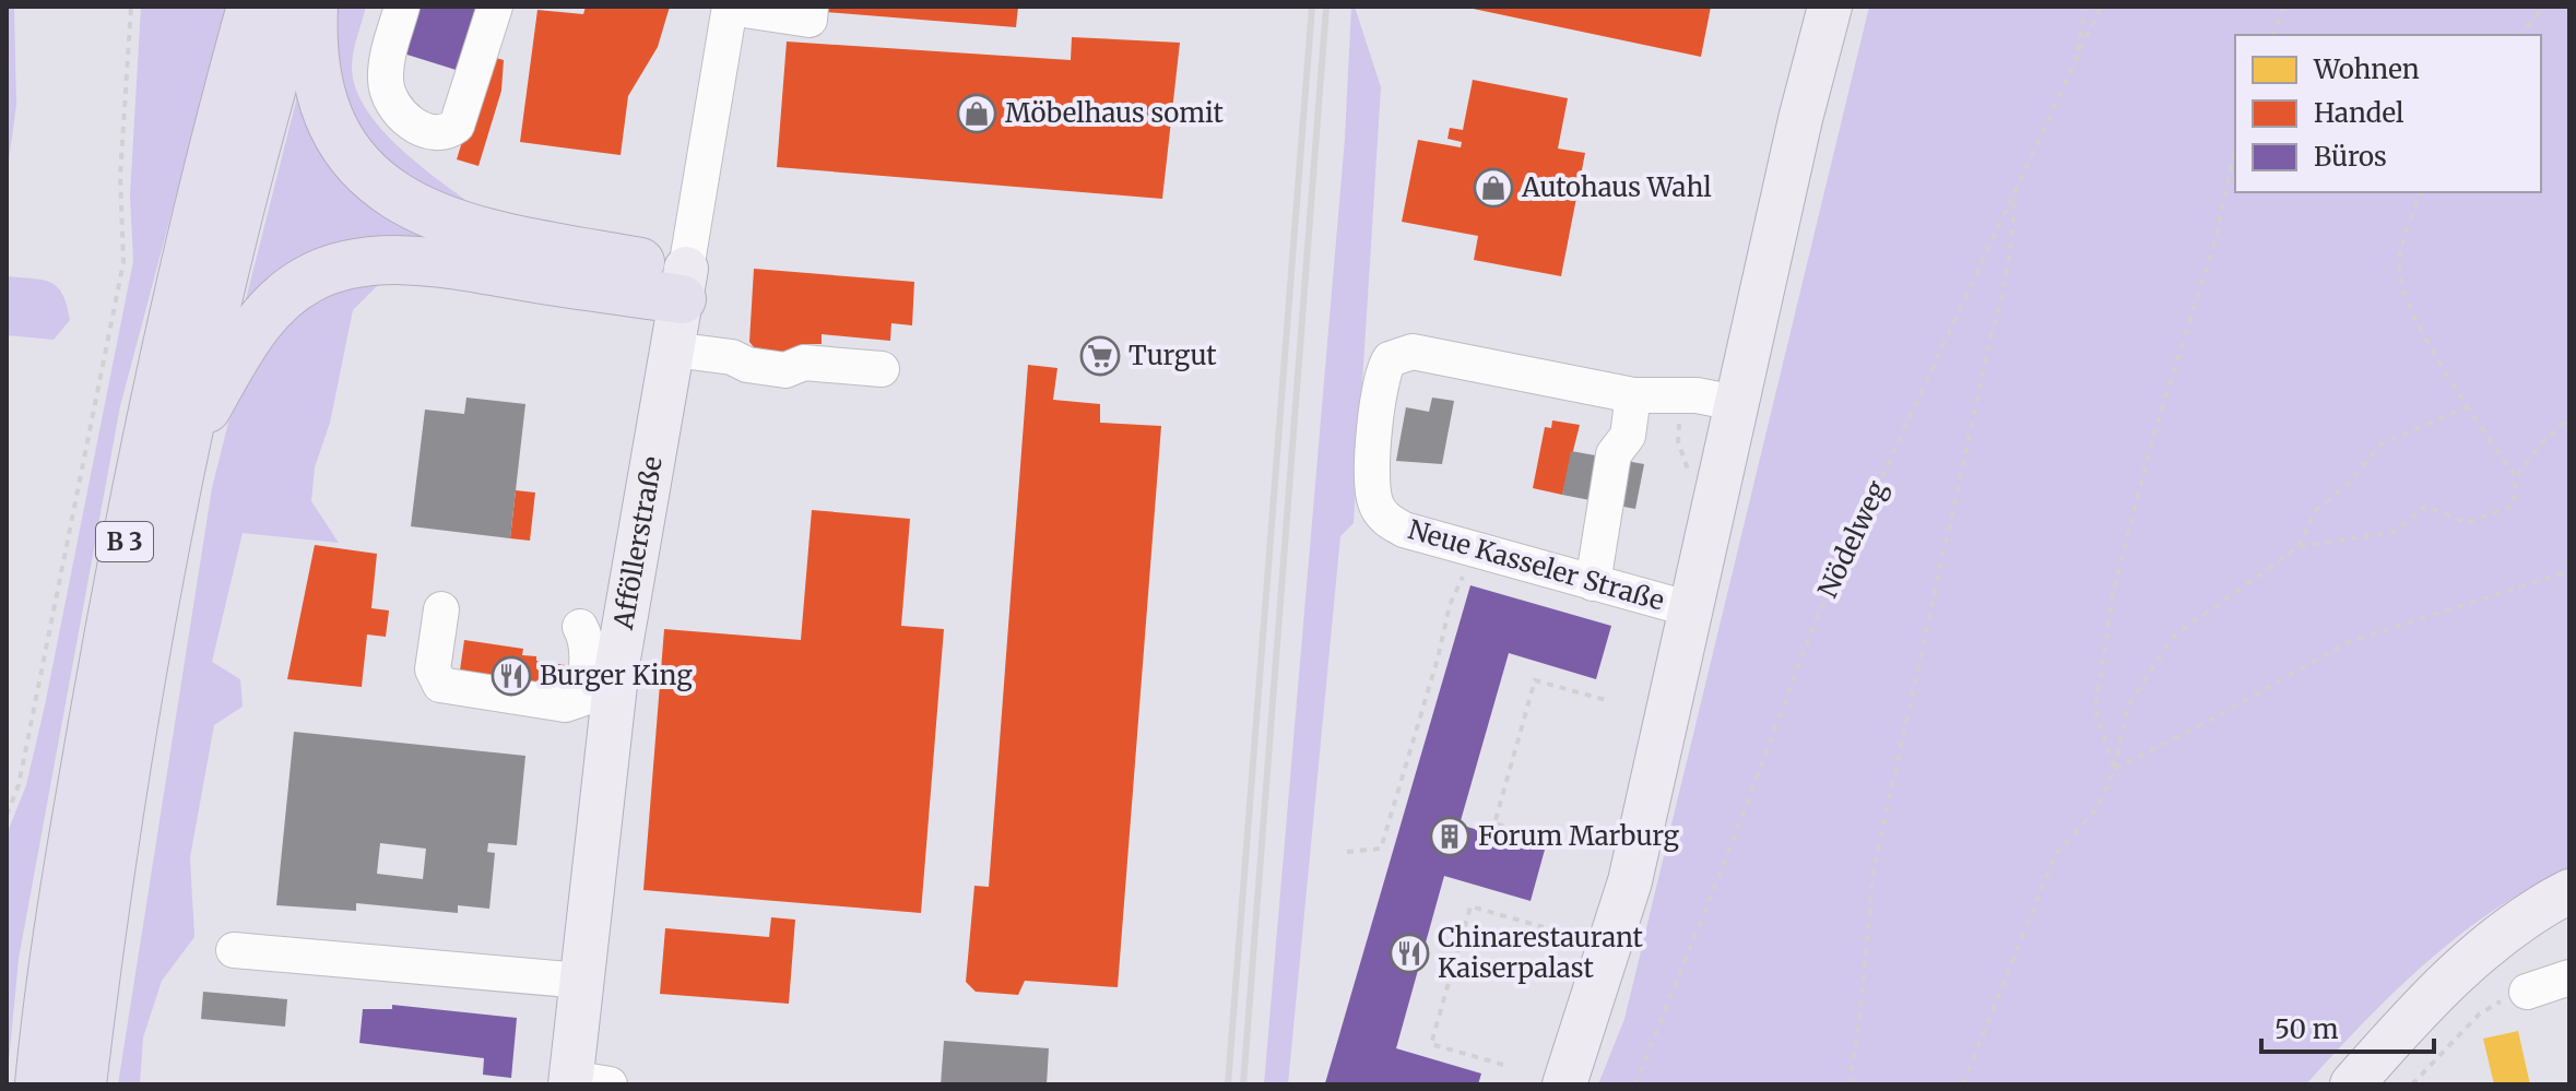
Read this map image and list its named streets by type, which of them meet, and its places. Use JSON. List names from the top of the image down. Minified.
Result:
{"streets":{"highway":["B 3"],"main road":["Afföllerstraße","Neue Kasseler Straße"],"path":["Nödelweg"]},"places":{"shop":["Möbelhaus somit","Autohaus Wahl"],"supermarket":["Turgut"],"restaurant":["Burger King","Chinarestaurant Kaiserpalast"],"building":["Forum Marburg"]},"legend":["Wohnen","Handel","Büros"],"scale_bar":"50 m"}
